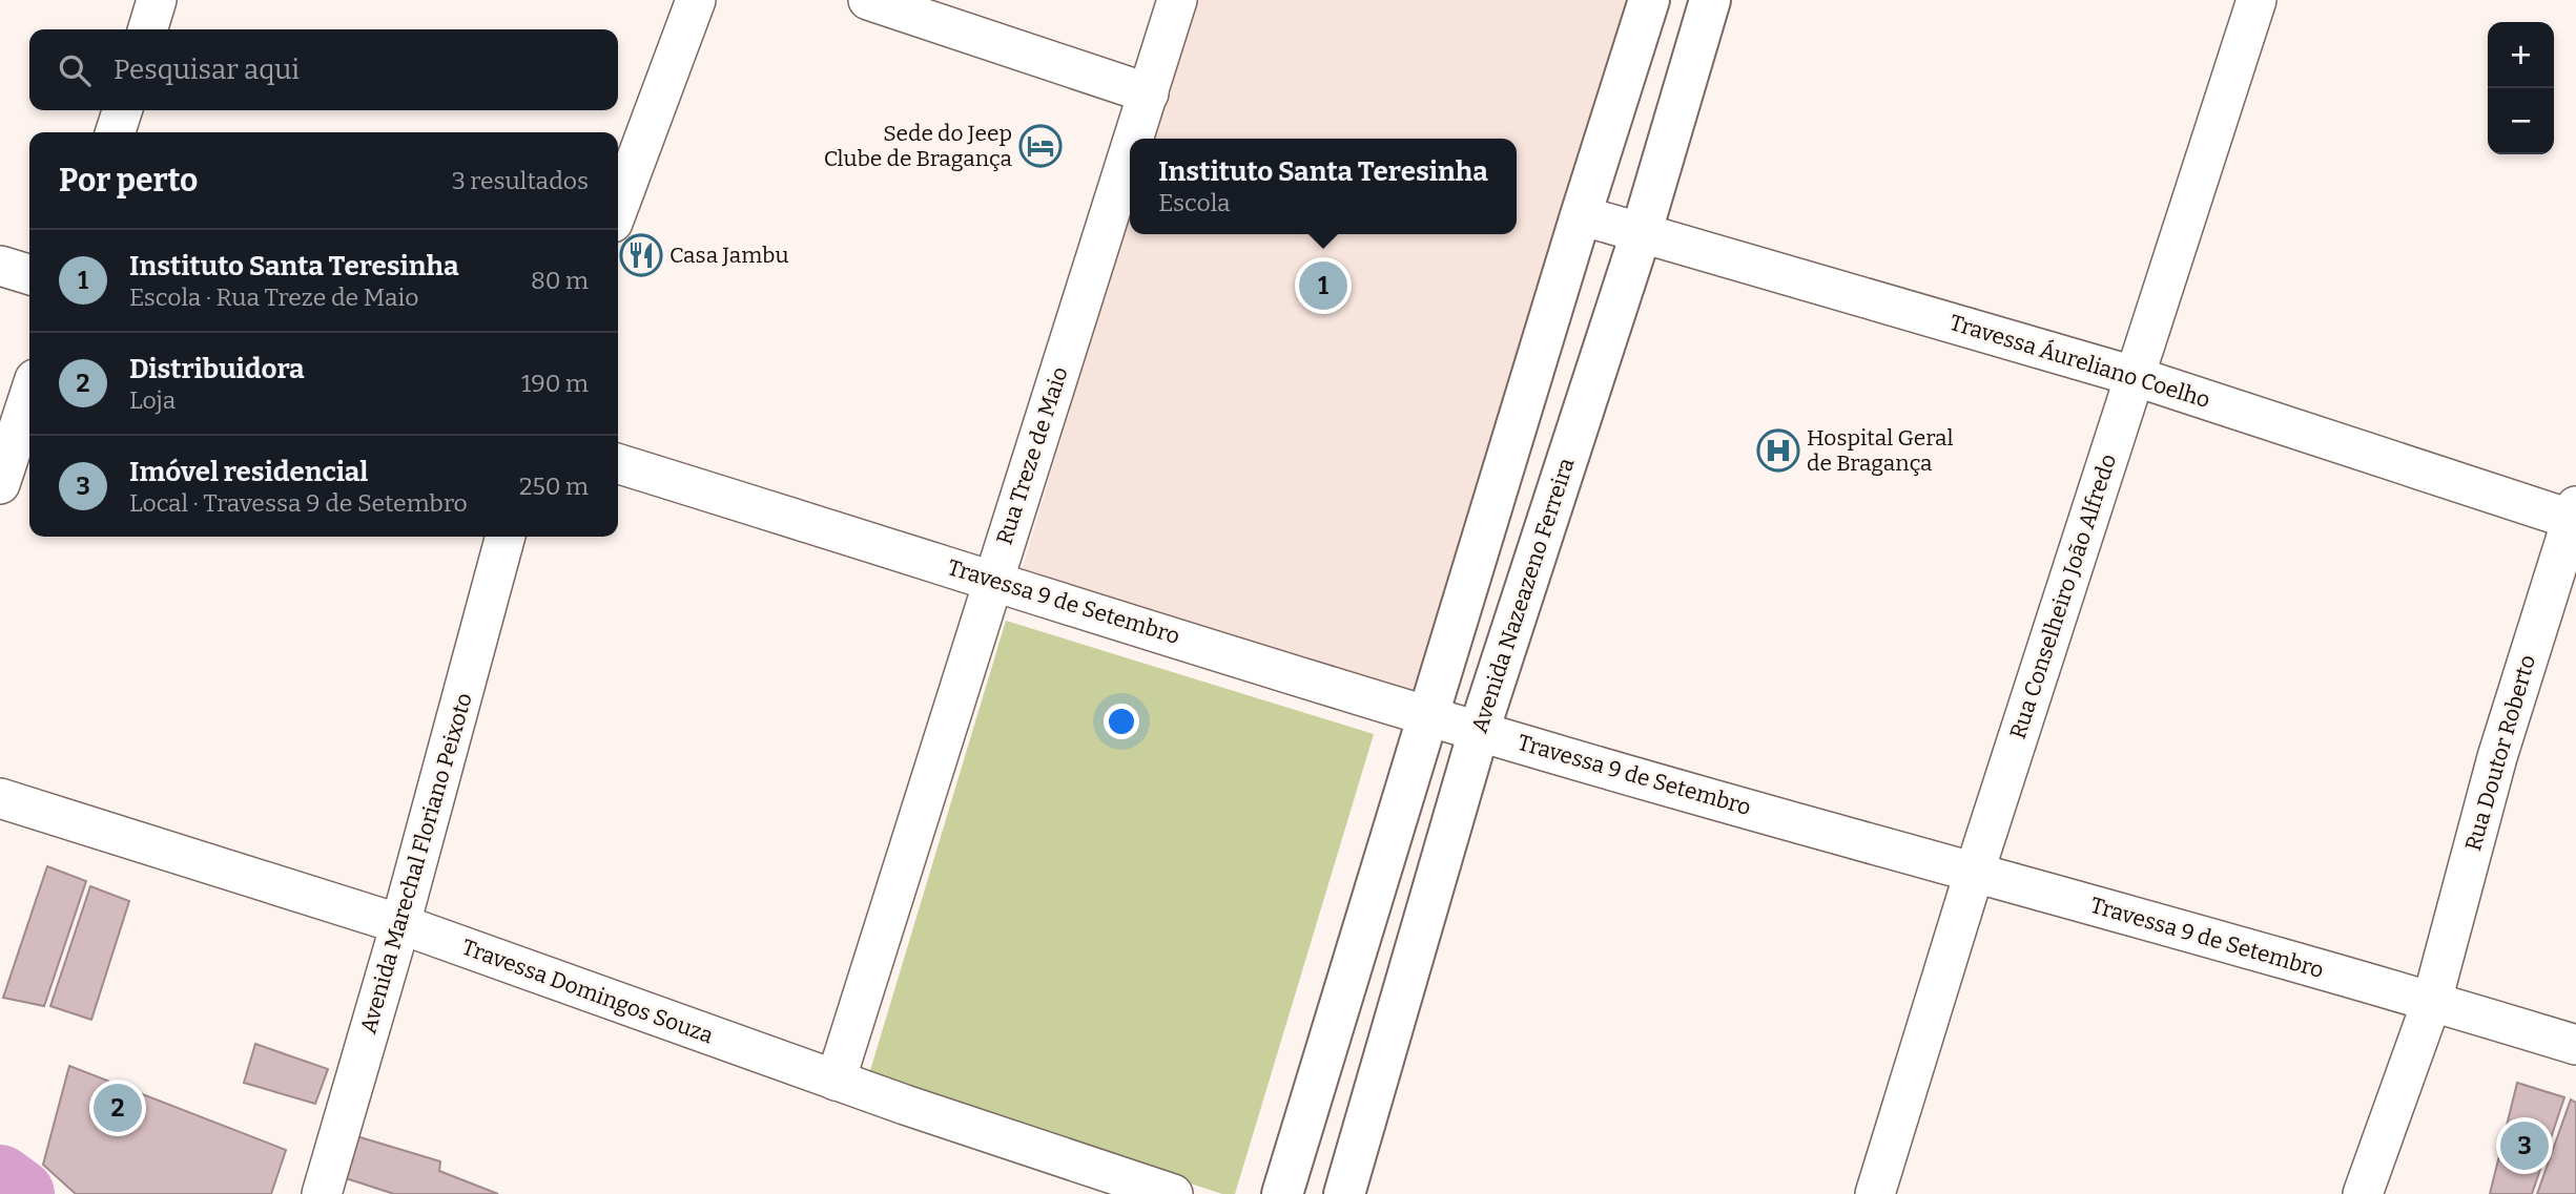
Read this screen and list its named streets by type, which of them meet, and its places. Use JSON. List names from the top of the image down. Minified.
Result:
{"streets":{"main road":["Avenida Nazeazeno Ferreira"],"street":["Travessa Áureliano Coelho","Rua Treze de Maio","Rua Conselheiro João Alfredo","Travessa 9 de Setembro","Rua Doutor Roberto","Avenida Marechal Floriano Peixoto","Travessa Domingos Souza"]},"crossings":[["Travessa Áureliano Coelho","Avenida Nazeazeno Ferreira"],["Travessa Áureliano Coelho","Rua Conselheiro João Alfredo"],["Travessa Áureliano Coelho","Rua Doutor Roberto"],["Rua Treze de Maio","Travessa 9 de Setembro"],["Rua Treze de Maio","Travessa Domingos Souza"],["Avenida Nazeazeno Ferreira","Travessa 9 de Setembro"],["Rua Conselheiro João Alfredo","Travessa 9 de Setembro"],["Travessa 9 de Setembro","Rua Doutor Roberto"],["Avenida Marechal Floriano Peixoto","Travessa Domingos Souza"]],"places":{"hotel":["Sede do Jeep Clube de Bragança"],"restaurant":["Casa Jambu"],"hospital":["Hospital Geral de Bragança"]},"page":{"map_buttons":["+","−"],"search":"Pesquisar aqui","heading":["Por perto","3 resultados"],"popup":["Instituto Santa Teresinha","Escola"],"list":[{"mark":"1","name":"Instituto Santa Teresinha","note":"Escola · Rua Treze de Maio","value":"80 m"},{"mark":"2","name":"Distribuidora","note":"Loja","value":"190 m"},{"mark":"3","name":"Imóvel residencial","note":"Local · Travessa 9 de Setembro","value":"250 m"}],"pins":["1","2","3"]}}
